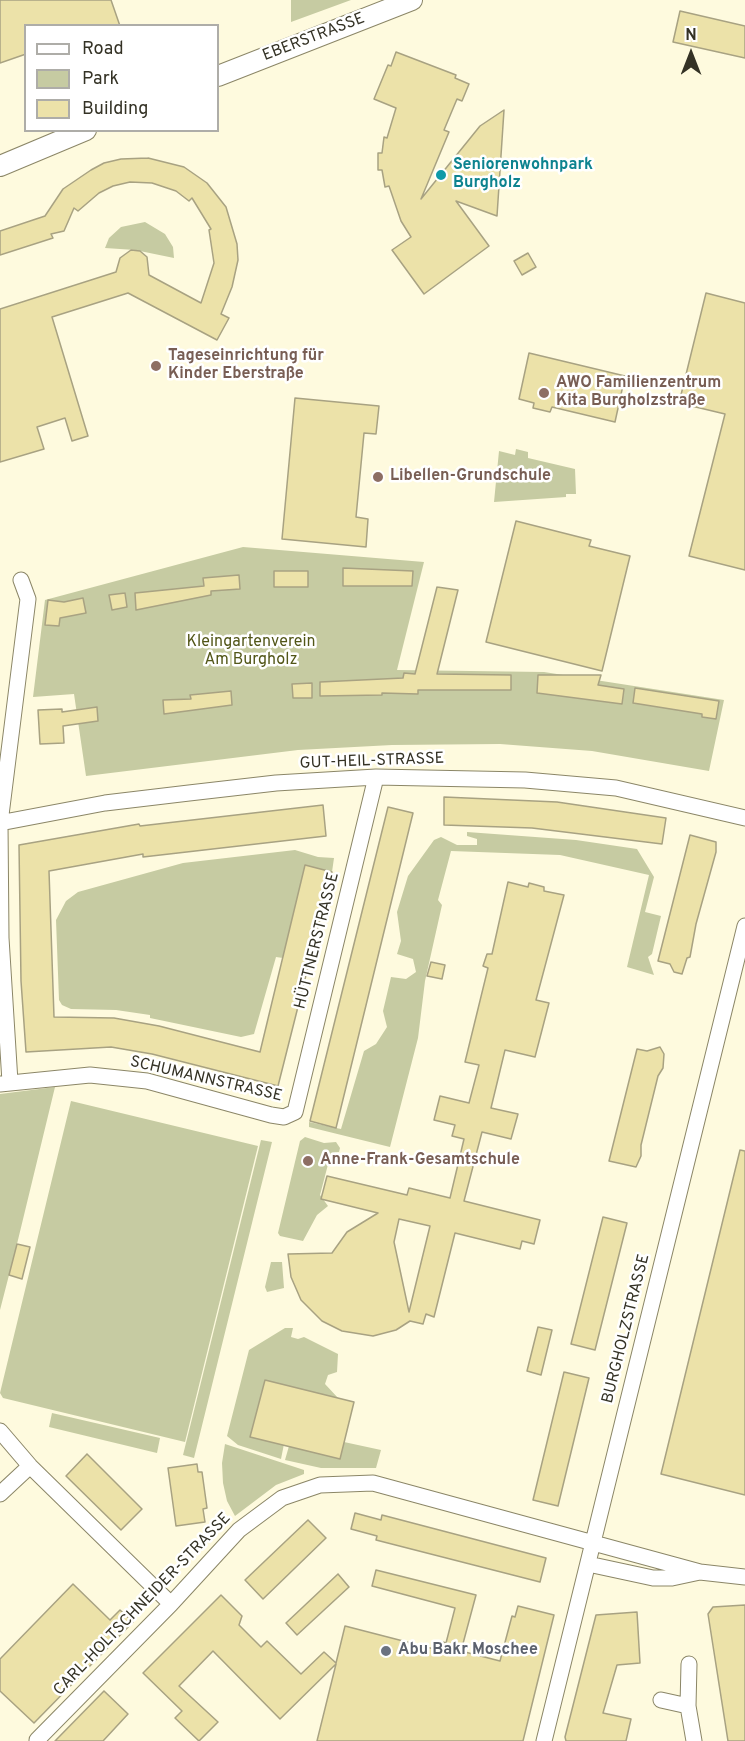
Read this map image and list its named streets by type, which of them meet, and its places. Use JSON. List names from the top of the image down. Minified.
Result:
{"streets":{"street":["EBERSTRASSE","GUT-HEIL-STRASSE","HÜTTNERSTRASSE","SCHUMANNSTRASSE","BURGHOLZSTRASSE","CARL-HOLTSCHNEIDER-STRASSE"]},"crossings":[["GUT-HEIL-STRASSE","HÜTTNERSTRASSE"],["HÜTTNERSTRASSE","SCHUMANNSTRASSE"],["BURGHOLZSTRASSE","CARL-HOLTSCHNEIDER-STRASSE"]],"parks":["Kleingartenverein Am Burgholz"],"places":["Seniorenwohnpark Burgholz","Tageseinrichtung für Kinder Eberstraße","AWO Familienzentrum Kita Burgholzstraße","Libellen-Grundschule","Anne-Frank-Gesamtschule","Abu Bakr Moschee"],"legend":["Road","Park","Building"],"north":"top"}
